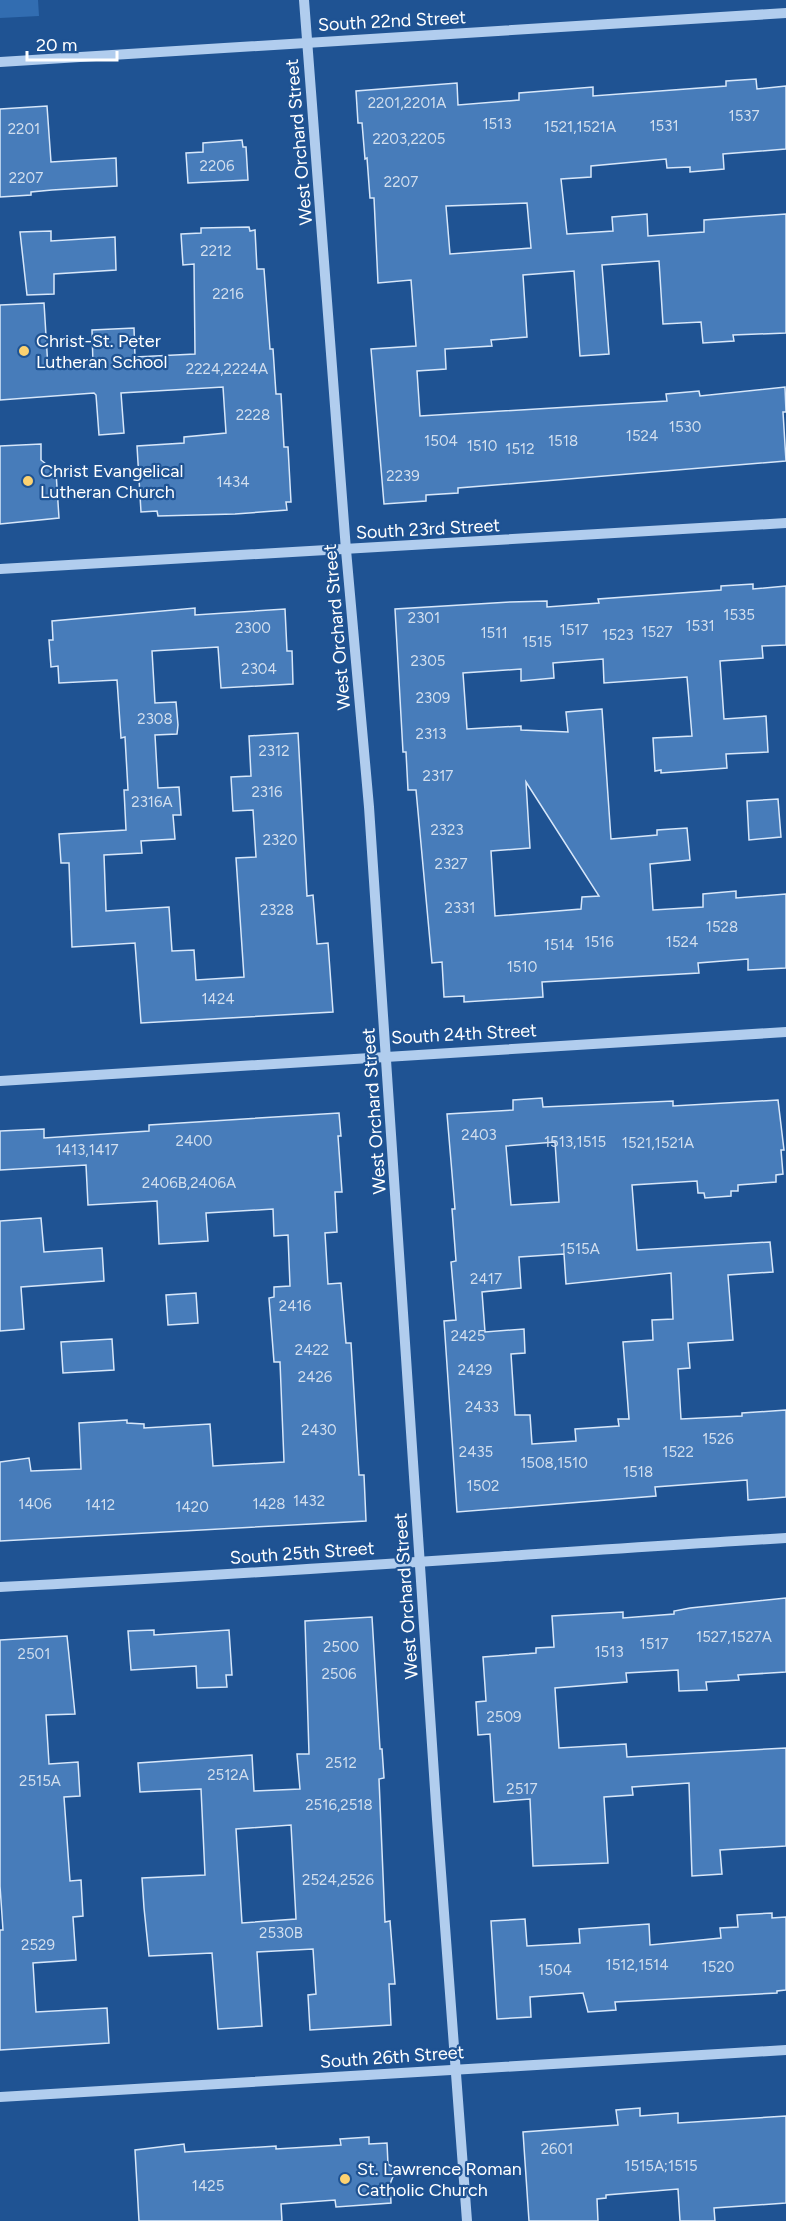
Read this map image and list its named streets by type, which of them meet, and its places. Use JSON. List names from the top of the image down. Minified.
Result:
{"streets":{"street":["South 22nd Street","West Orchard Street","South 23rd Street","South 24th Street","South 25th Street","South 26th Street"]},"crossings":[["South 22nd Street","West Orchard Street"],["West Orchard Street","South 23rd Street"],["West Orchard Street","South 24th Street"],["West Orchard Street","South 25th Street"],["West Orchard Street","South 26th Street"]],"places":["Christ-St. Peter Lutheran School","Christ Evangelical Lutheran Church","St. Lawrence Roman Catholic Church"],"house_numbers":["2201,2201A","1537","1513","1531","1521,1521A","2201","2203,2205","2206","2207","2207","2212","2216","2224,2224A","2228","1530","1524","1504","1518","1510","1512","2239","1434","1535","2301","1531","2300","1517","1527","1511","1523","1515","2305","2304","2309","2308","2313","2312","2317","2316","2316A","2323","2320","2327","2331","2328","1528","1516","1524","1514","1510","1424","2403","2400","1513,1515","1521,1521A","1413,1417","2406B,2406A","1515A","2417","2416","2425","2422","2429","2426","2433","2430","1526","2435","1522","1508,1510","1518","1502","1432","1406","1428","1412","1420","1527,1527A","1517","2500","1513","2501","2506","2509","2512","2512A","2515A","2517","2516,2518","2524,2526","2530B","2529","1512,1514","1520","1504","2601","1515A;1515","1425"],"scale_bar":"20 m"}
